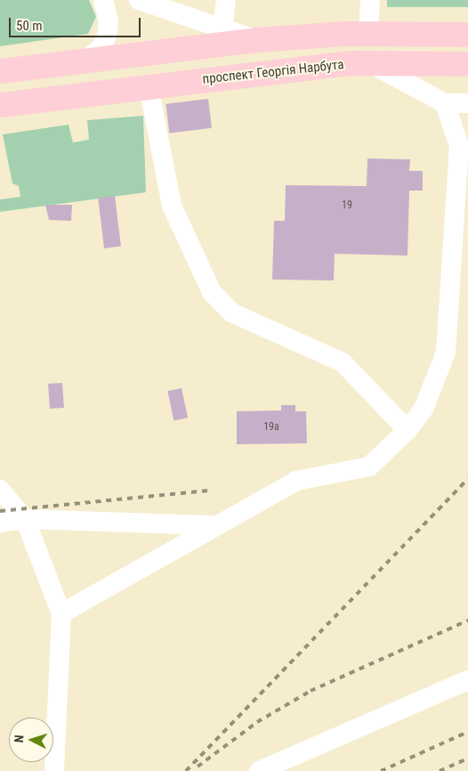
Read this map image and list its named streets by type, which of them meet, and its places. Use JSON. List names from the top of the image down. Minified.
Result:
{"streets":{"main road":["проспект Георгія Нарбута"]},"house_numbers":["19","19а"],"scale_bar":"50 m","north":"left"}
